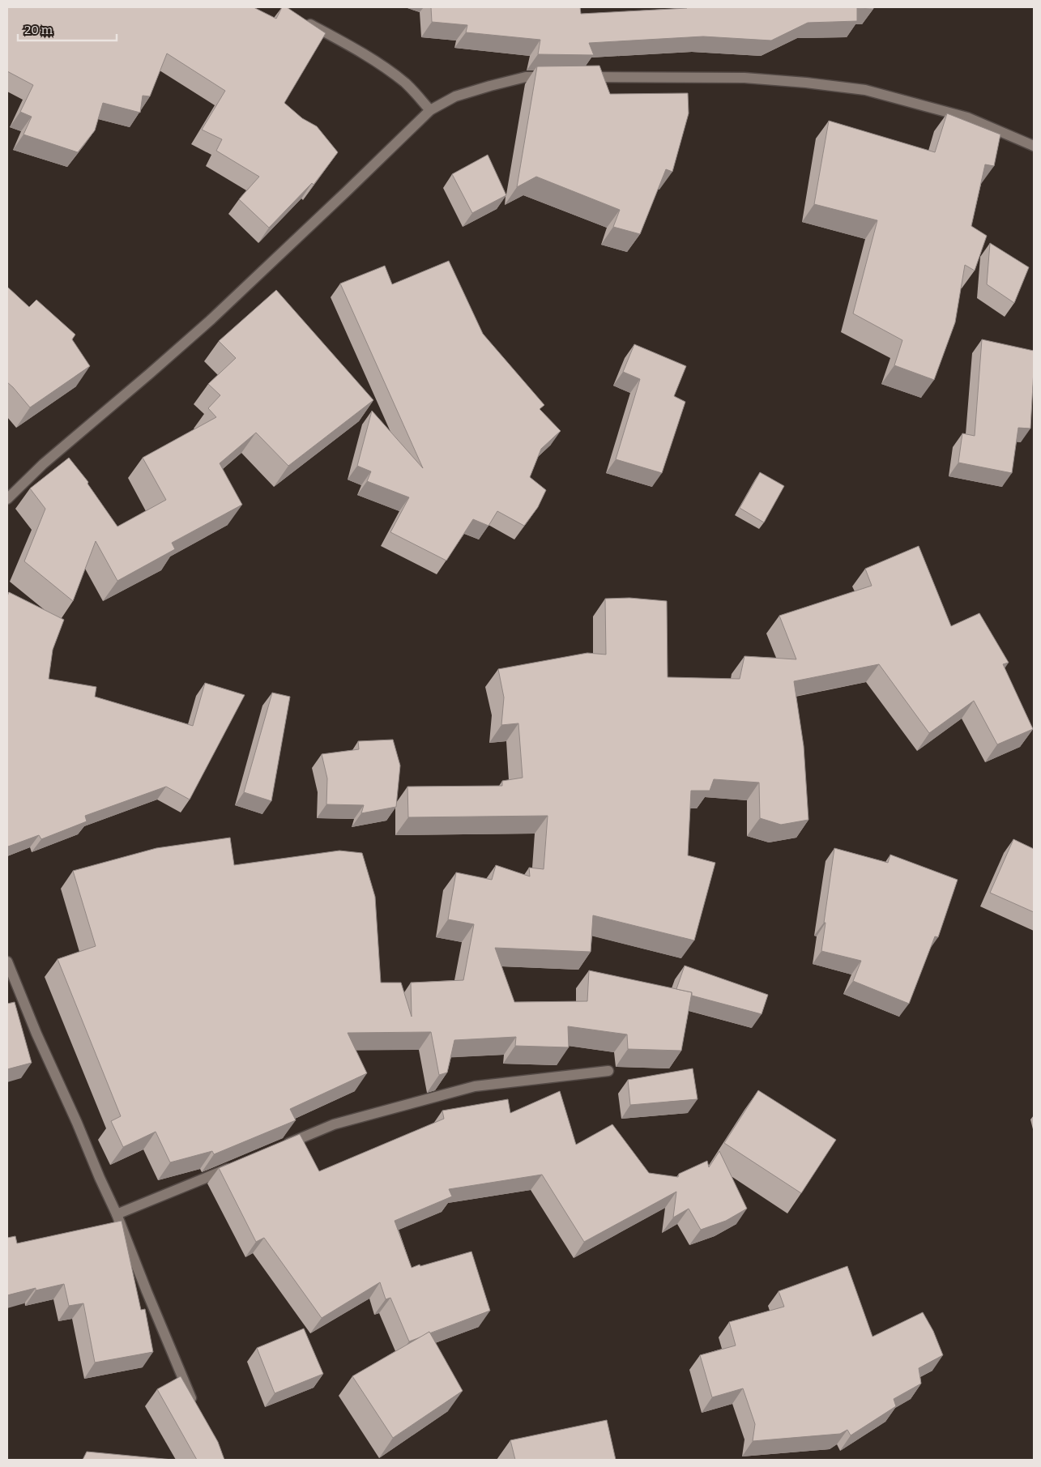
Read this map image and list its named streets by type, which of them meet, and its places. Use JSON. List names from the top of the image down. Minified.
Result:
{"scale_bar":"20 m"}
